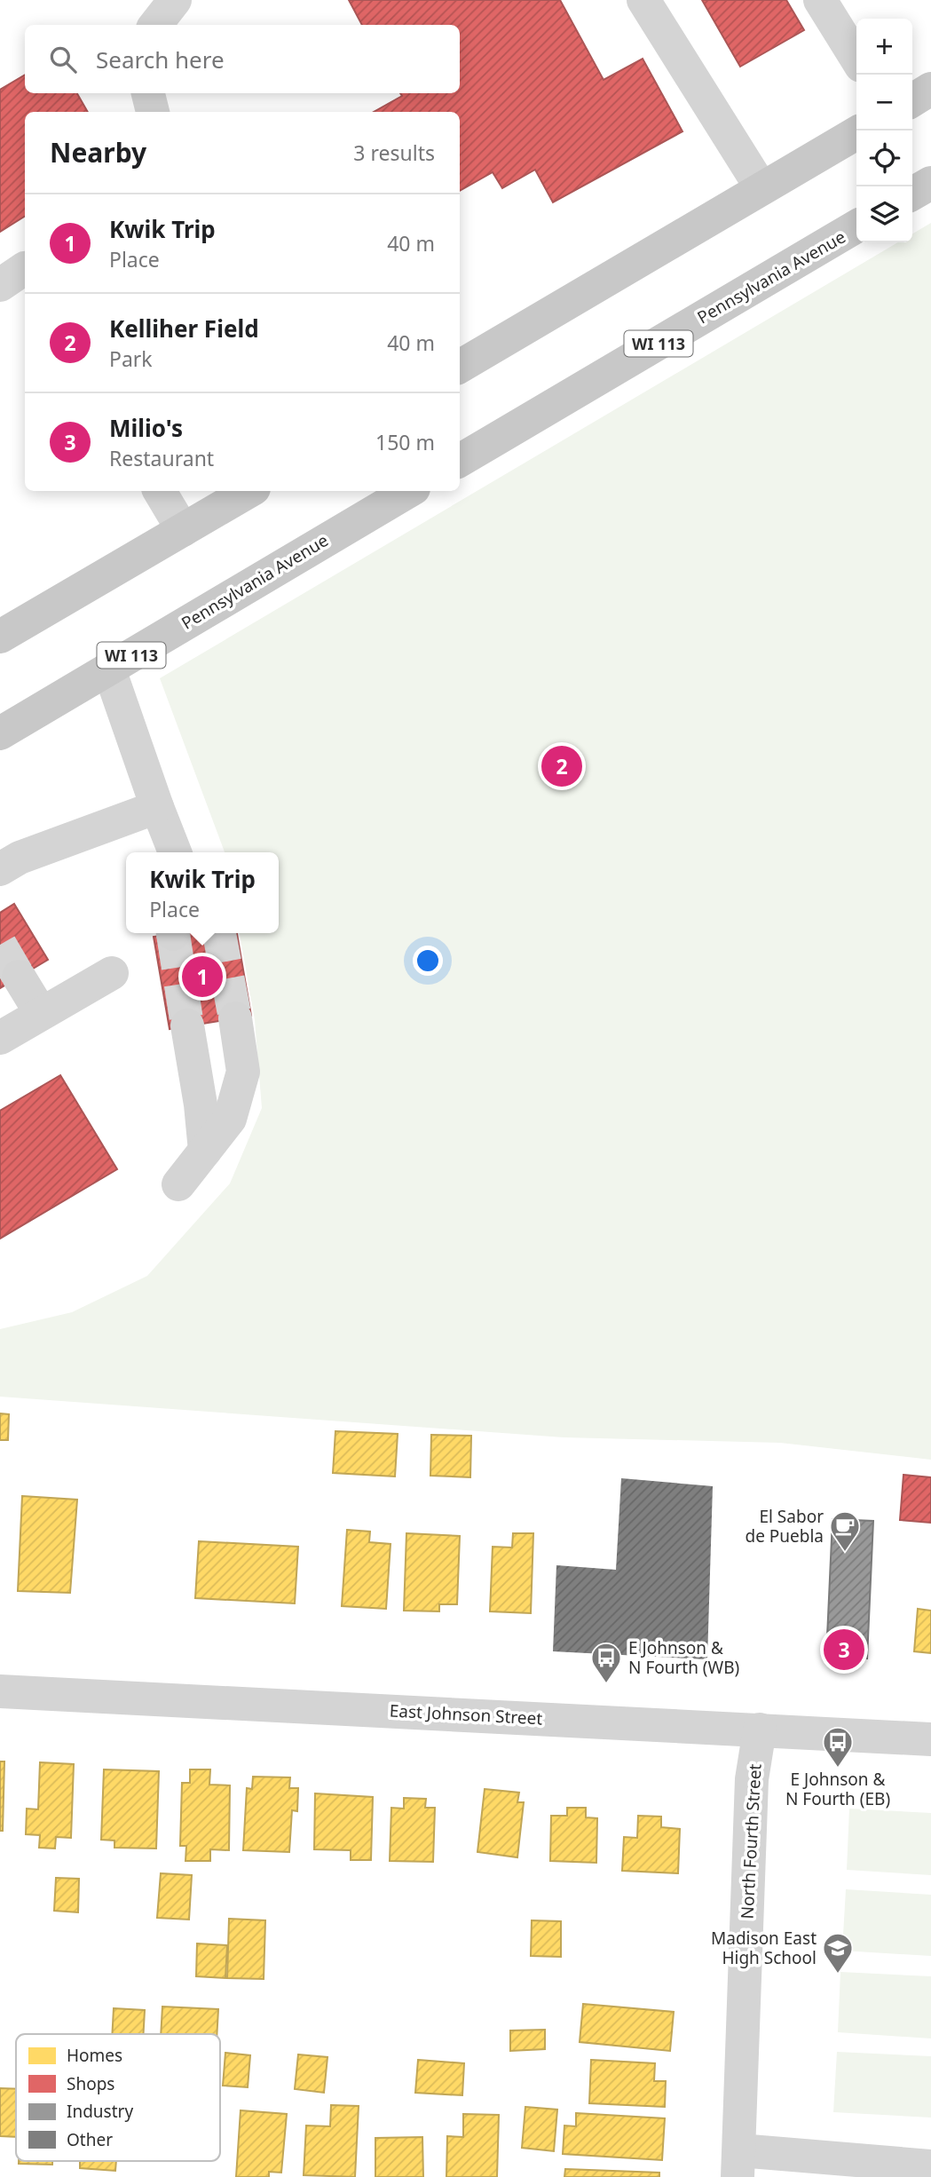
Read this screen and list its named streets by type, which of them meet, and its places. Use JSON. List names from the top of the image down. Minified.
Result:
{"streets":{"main road":["Pennsylvania Avenue","WI 113"],"street":["East Johnson Street","North Fourth Street"]},"crossings":[["East Johnson Street","North Fourth Street"]],"places":{"cafe":["El Sabor de Puebla"],"bus stop":["E Johnson & N Fourth (WB)","E Johnson & N Fourth (EB)"],"school or university":["Madison East High School"]},"legend":["Homes","Shops","Industry","Other"],"page":{"map_buttons":["+","−"],"search":"Search here","heading":["Nearby","3 results"],"list":[{"mark":"1","name":"Kwik Trip","note":"Place","value":"40 m"},{"mark":"2","name":"Kelliher Field","note":"Park","value":"40 m"},{"mark":"3","name":"Milio's","note":"Restaurant","value":"150 m"}],"pins":["2","1","3"],"popup":["Kwik Trip","Place"]}}
